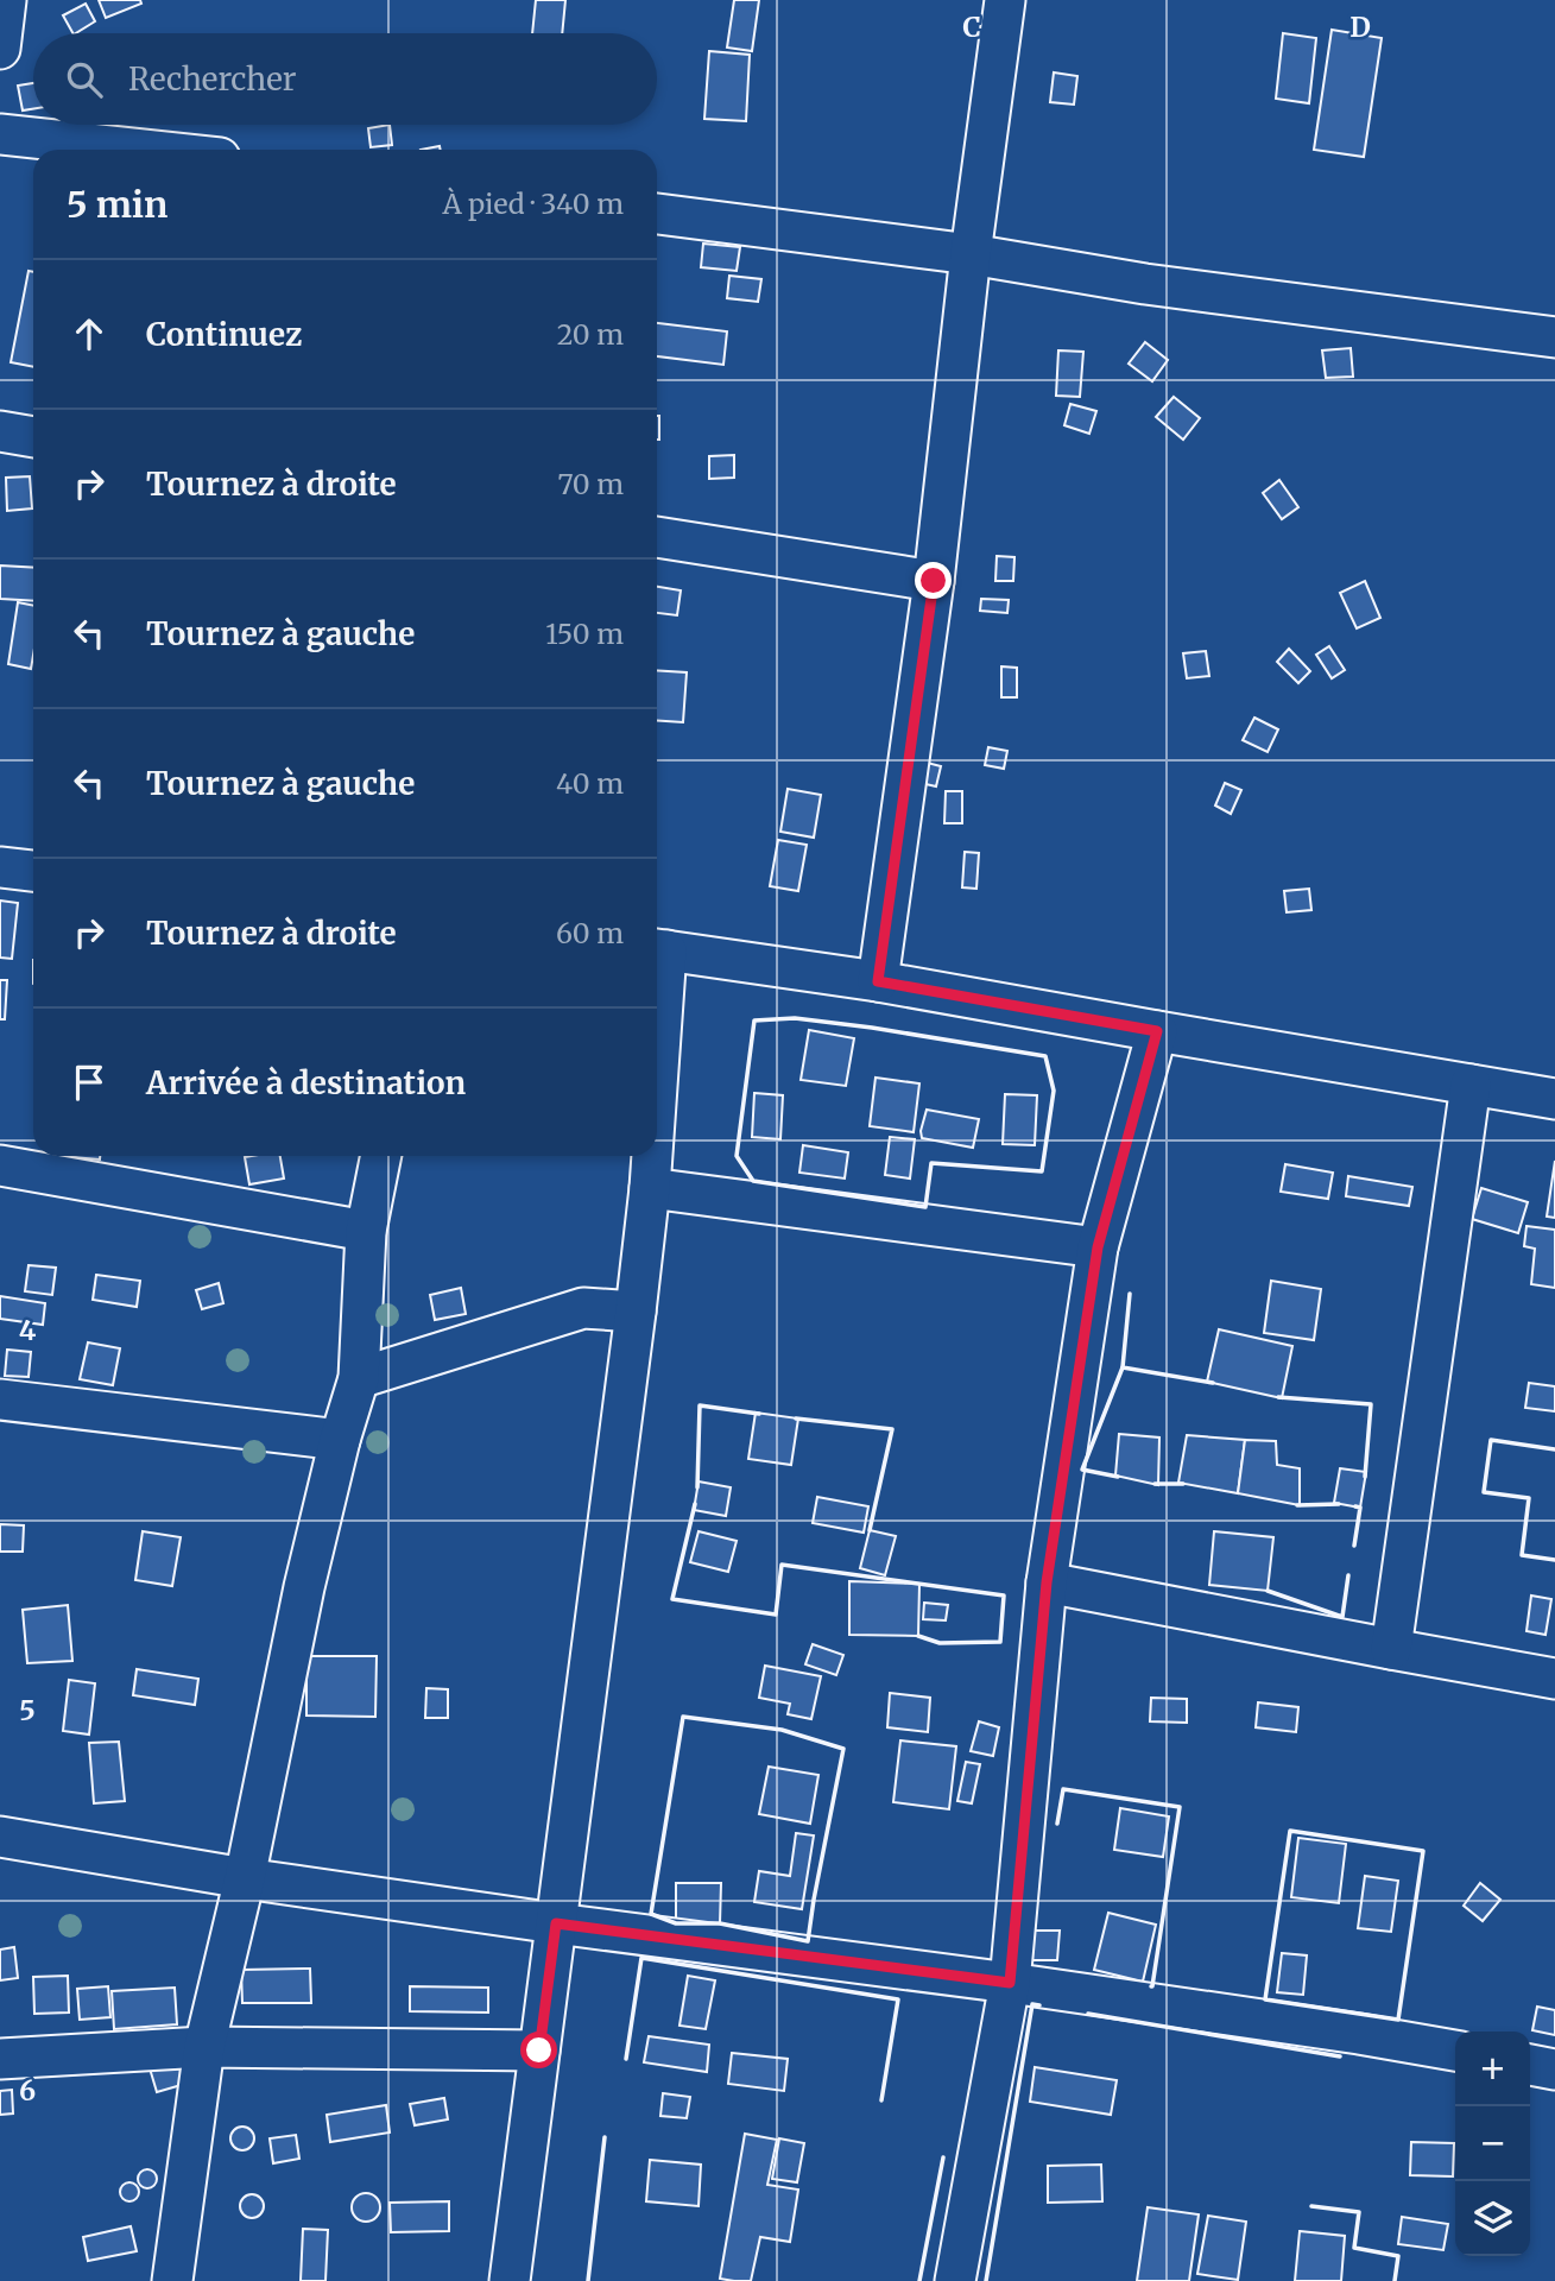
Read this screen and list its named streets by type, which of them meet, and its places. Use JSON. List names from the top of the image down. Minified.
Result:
{"page":{"search":"Rechercher","heading":["5 min","À pied · 340 m"],"list":[["Continuez","20 m"],["Tournez à droite","70 m"],["Tournez à gauche","150 m"],["Tournez à gauche","40 m"],["Tournez à droite","60 m"],"Arrivée à destination"],"map_buttons":["+","−"]},"grid":{"columns":["C","D"],"rows":["4","5","6"]}}
